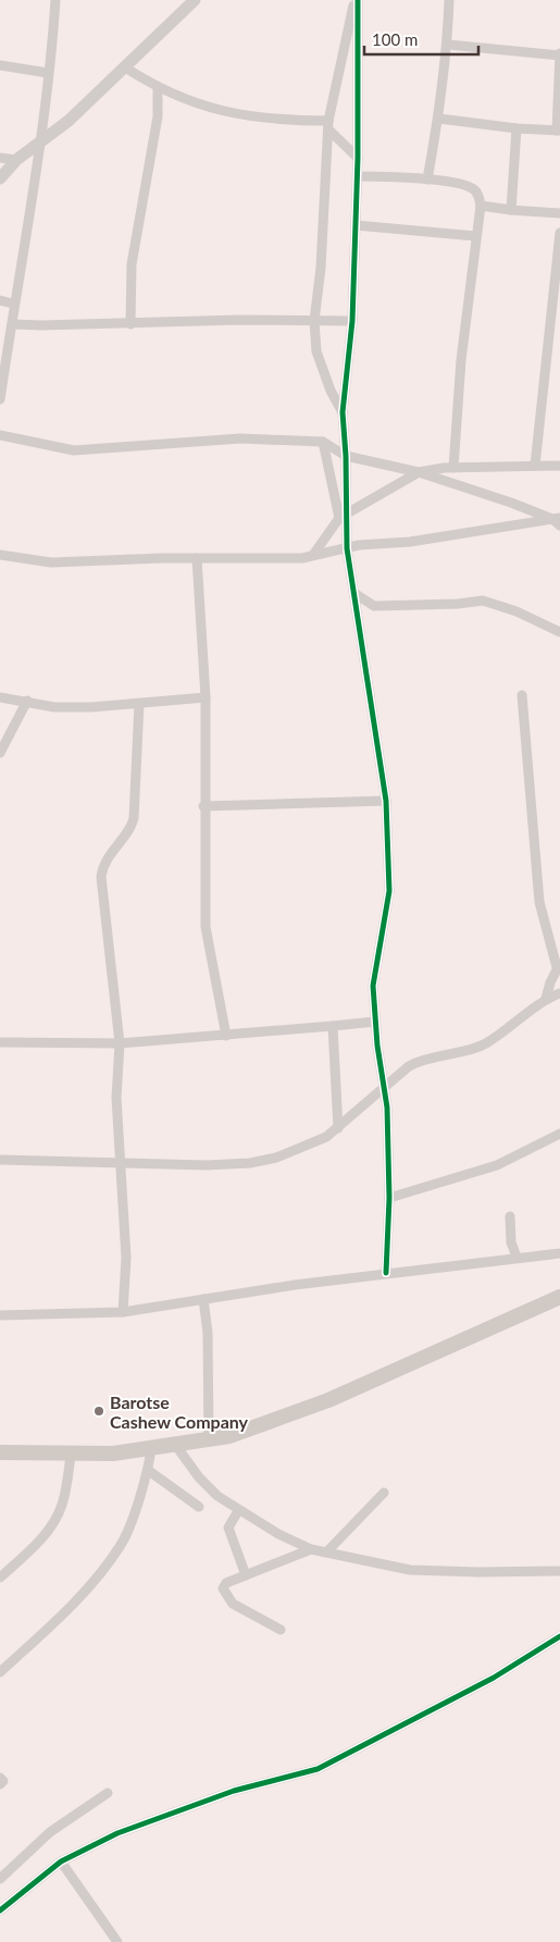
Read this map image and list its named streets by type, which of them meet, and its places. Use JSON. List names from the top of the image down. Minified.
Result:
{"places":["Barotse Cashew Company"],"scale_bar":"100 m"}
